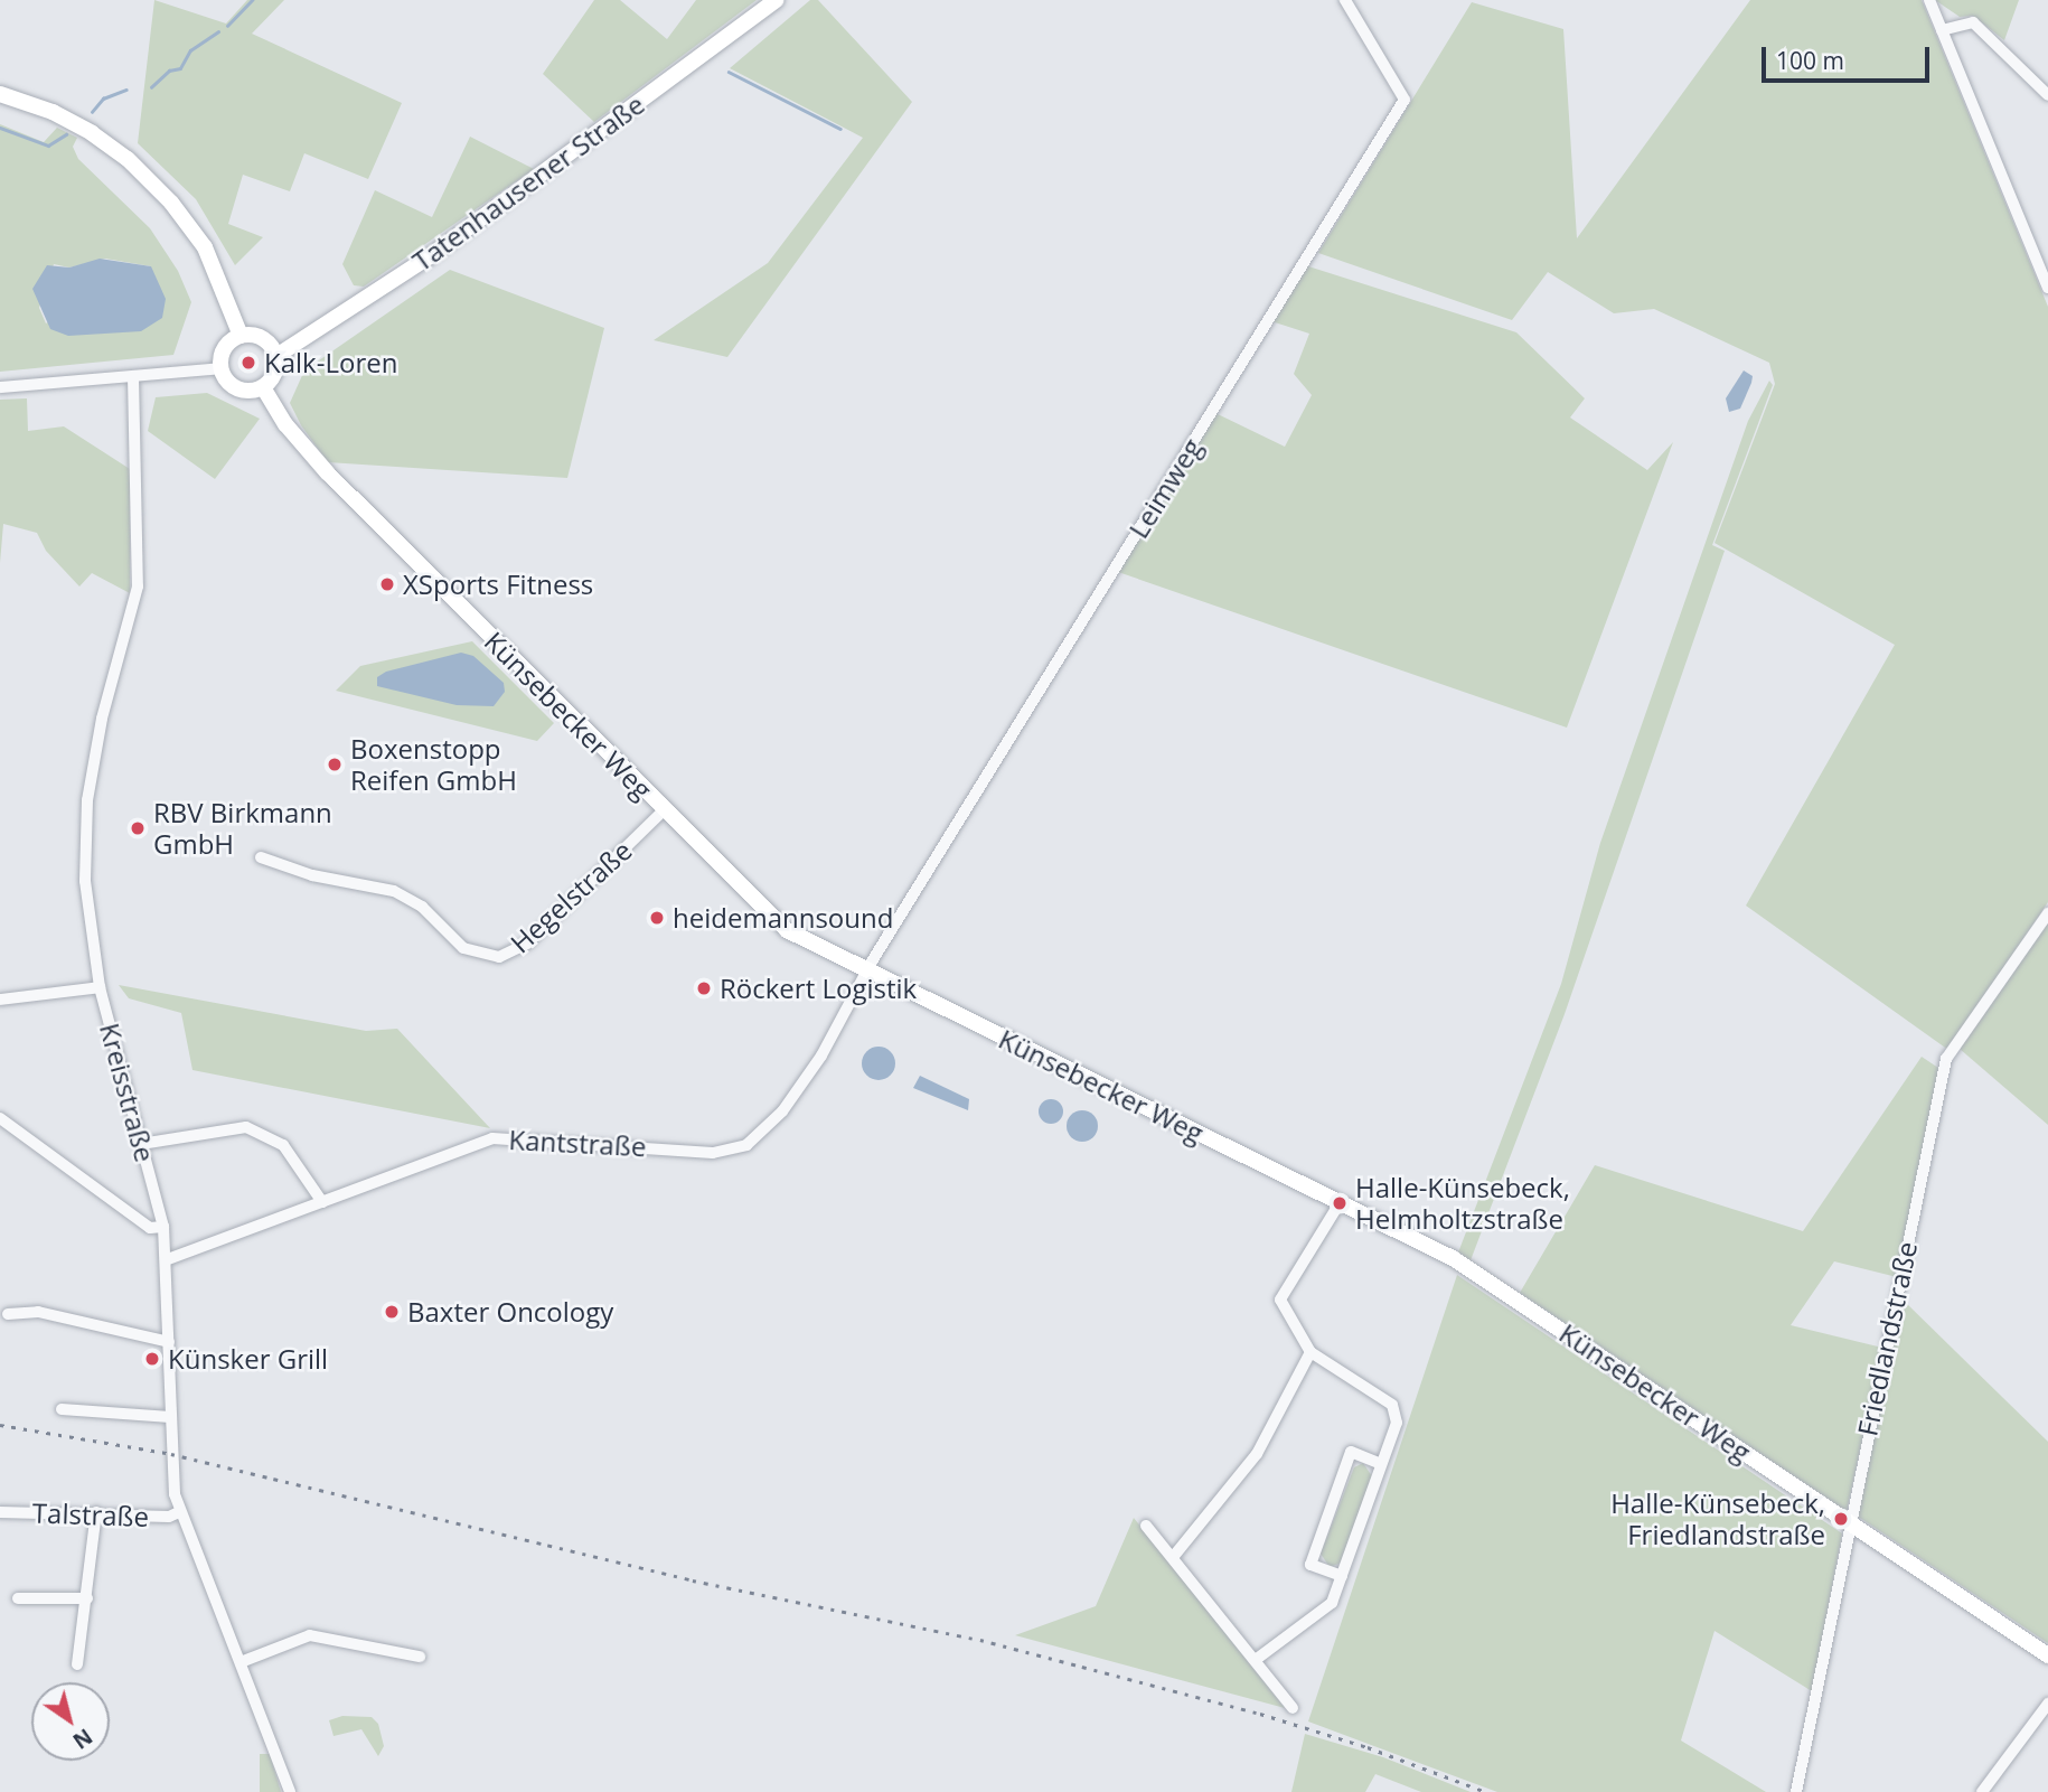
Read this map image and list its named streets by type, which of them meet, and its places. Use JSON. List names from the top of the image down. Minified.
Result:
{"streets":{"street":["Tatenhausener Straße","Leimweg","Künsebecker Weg","Hegelstraße","Kreisstraße","Kantstraße","Friedlandstraße","Talstraße"]},"crossings":[["Tatenhausener Straße","Künsebecker Weg"],["Leimweg","Künsebecker Weg"],["Leimweg","Kantstraße"],["Künsebecker Weg","Hegelstraße"],["Künsebecker Weg","Kantstraße"],["Künsebecker Weg","Friedlandstraße"],["Kreisstraße","Kantstraße"],["Kreisstraße","Talstraße"]],"places":["Kalk-Loren","XSports Fitness","Boxenstopp Reifen GmbH","RBV Birkmann GmbH","heidemannsound","Röckert Logistik","Halle-Künsebeck, Helmholtzstraße","Baxter Oncology","Künsker Grill","Halle-Künsebeck, Friedlandstraße"],"scale_bar":"100 m","north":"bottom right"}
